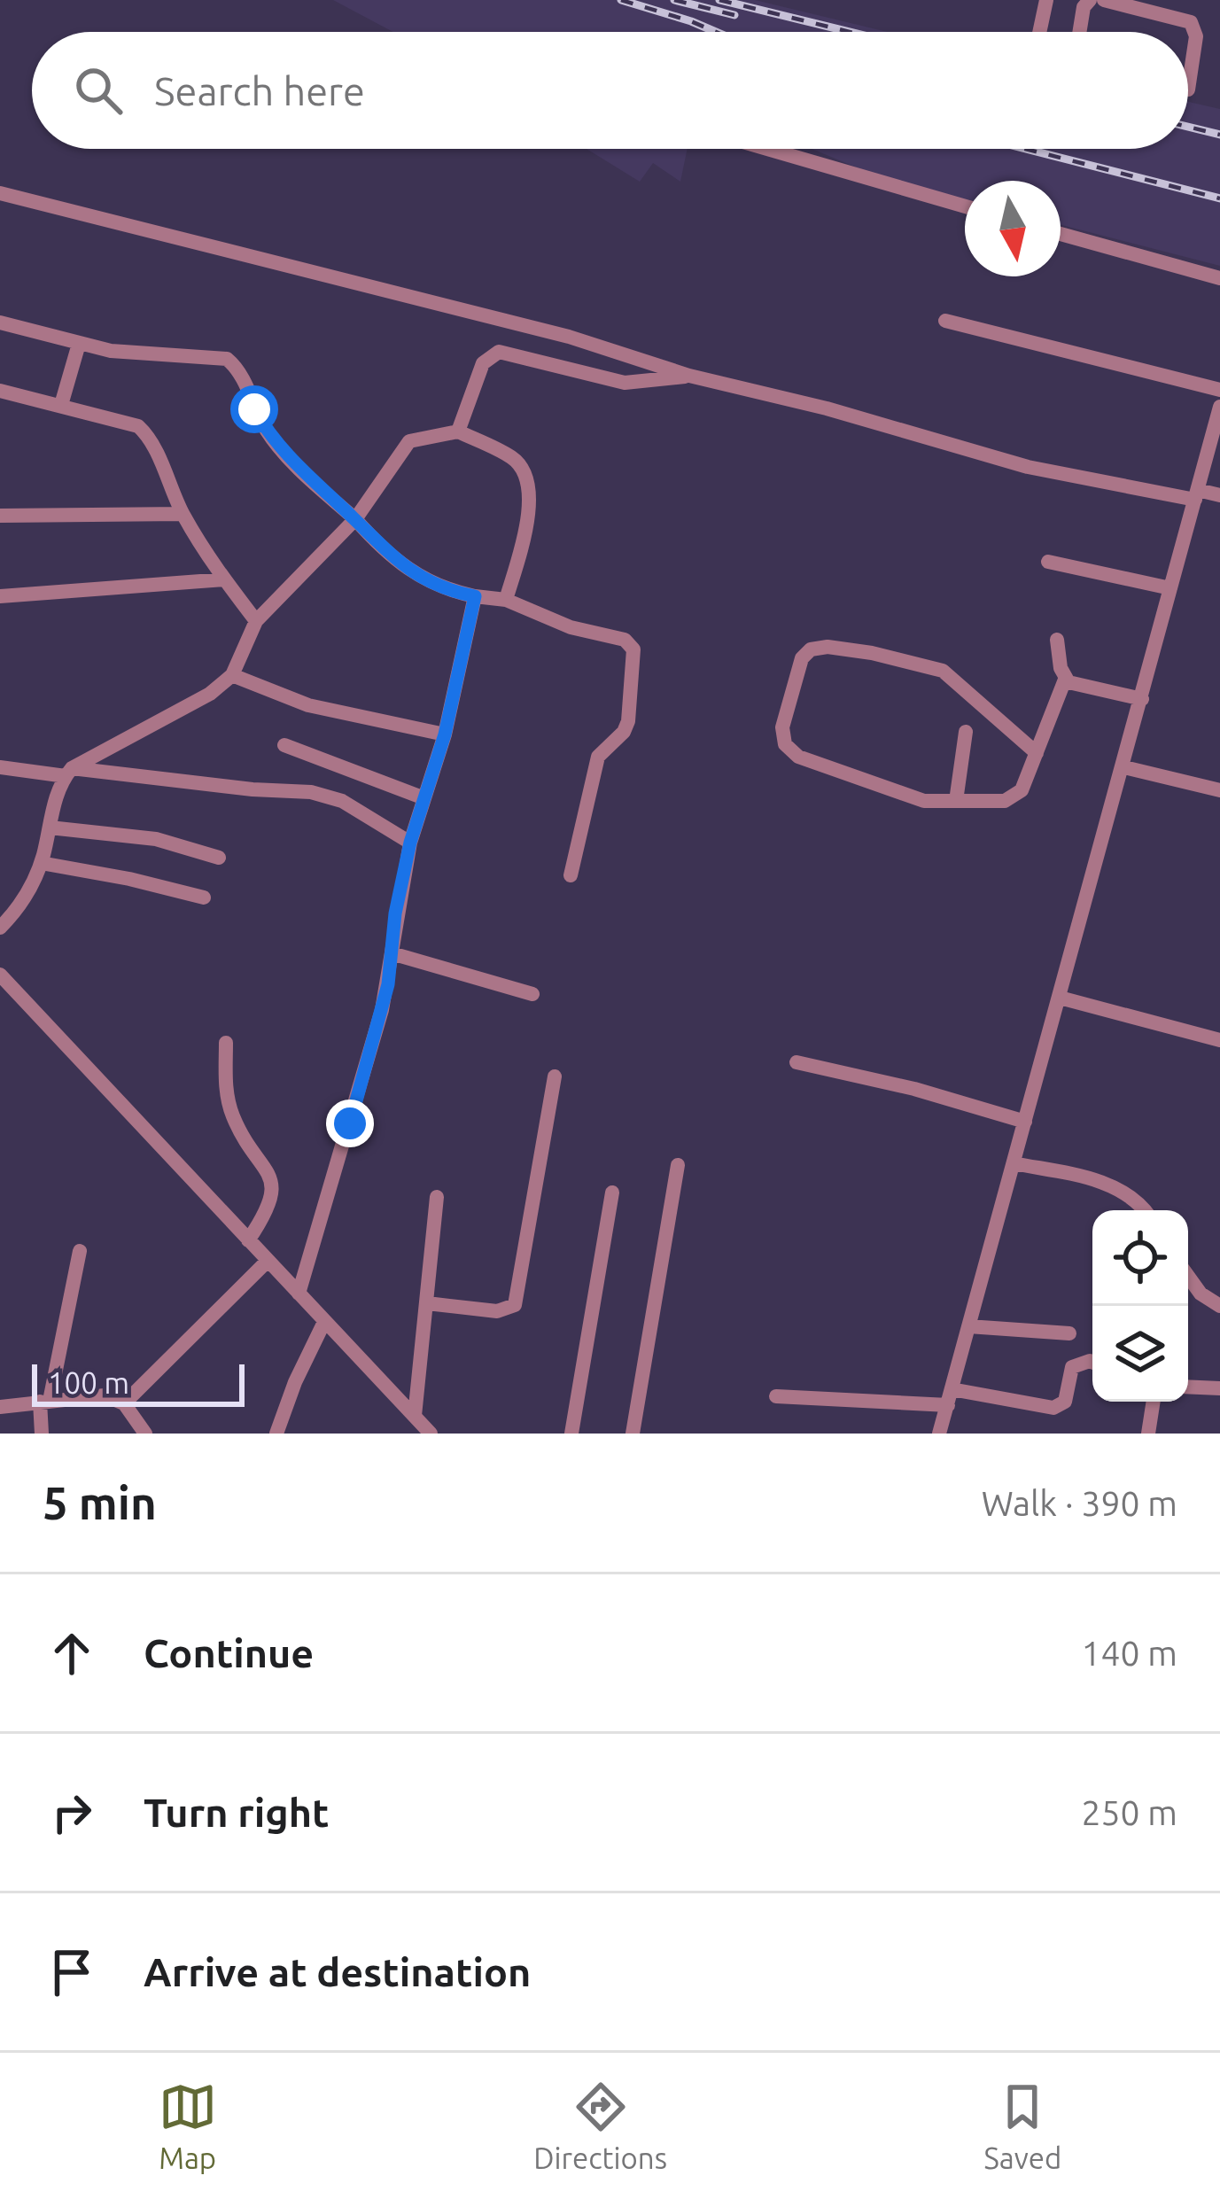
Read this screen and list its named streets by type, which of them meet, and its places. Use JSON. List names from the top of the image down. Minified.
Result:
{"scale_bar":"100 m","north":"bottom","page":{"search":"Search here","scale":"100 m","heading":["5 min","Walk · 390 m"],"list":[["Continue","140 m"],["Turn right","250 m"],"Arrive at destination"],"nav":["Map","Directions","Saved"]}}
